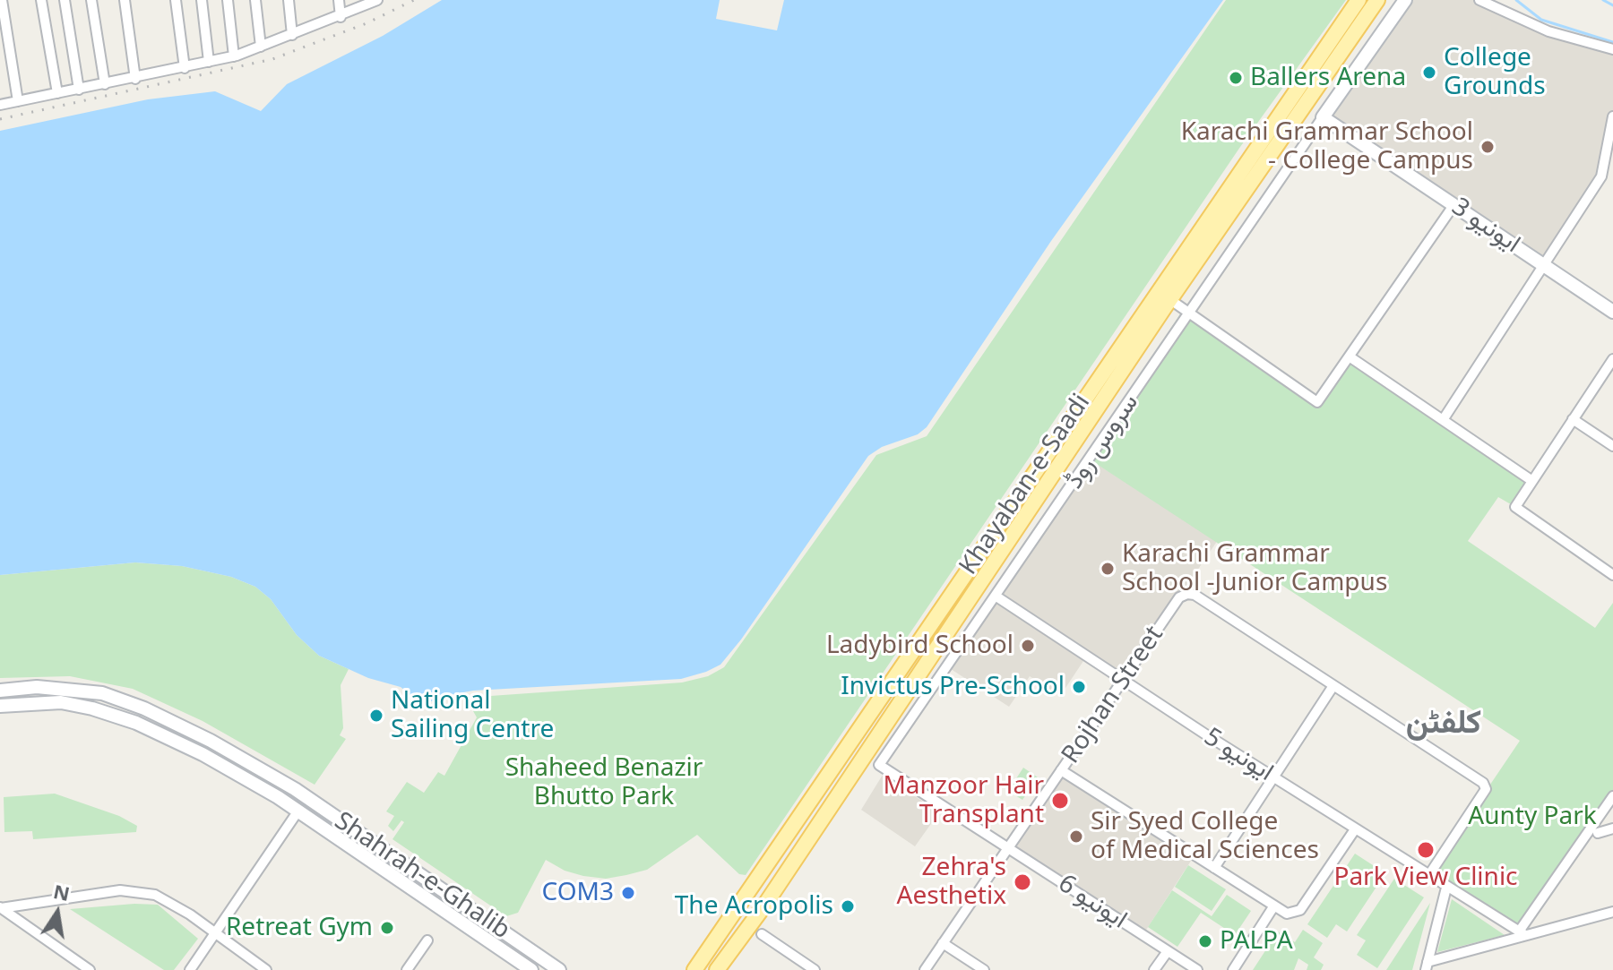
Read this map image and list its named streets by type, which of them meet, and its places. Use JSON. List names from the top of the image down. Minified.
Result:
{"streets":{"main road":["ایونیو 3","Khayaban-e-Saadi","Shahrah-e-Ghalib"],"street":["سروس روڈ","Rojhan Street","ایونیو 5","ایونیو 6"]},"crossings":[["ایونیو 3","سروس روڈ"],["سروس روڈ","ایونیو 5"],["سروس روڈ","ایونیو 6"],["Rojhan Street","ایونیو 5"],["Rojhan Street","ایونیو 6"]],"districts":["کلفٹن"],"parks":["Shaheed Benazir Bhutto Park","Aunty Park"],"places":["College Grounds","Ballers Arena","Karachi Grammar School - College Campus","Karachi Grammar School -Junior Campus","Ladybird School","Invictus Pre-School","National Sailing Centre","Manzoor Hair Transplant","Sir Syed College of Medical Sciences","Park View Clinic","Zehra's Aesthetix","COM3","The Acropolis","Retreat Gym","PALPA"],"north":"top"}
